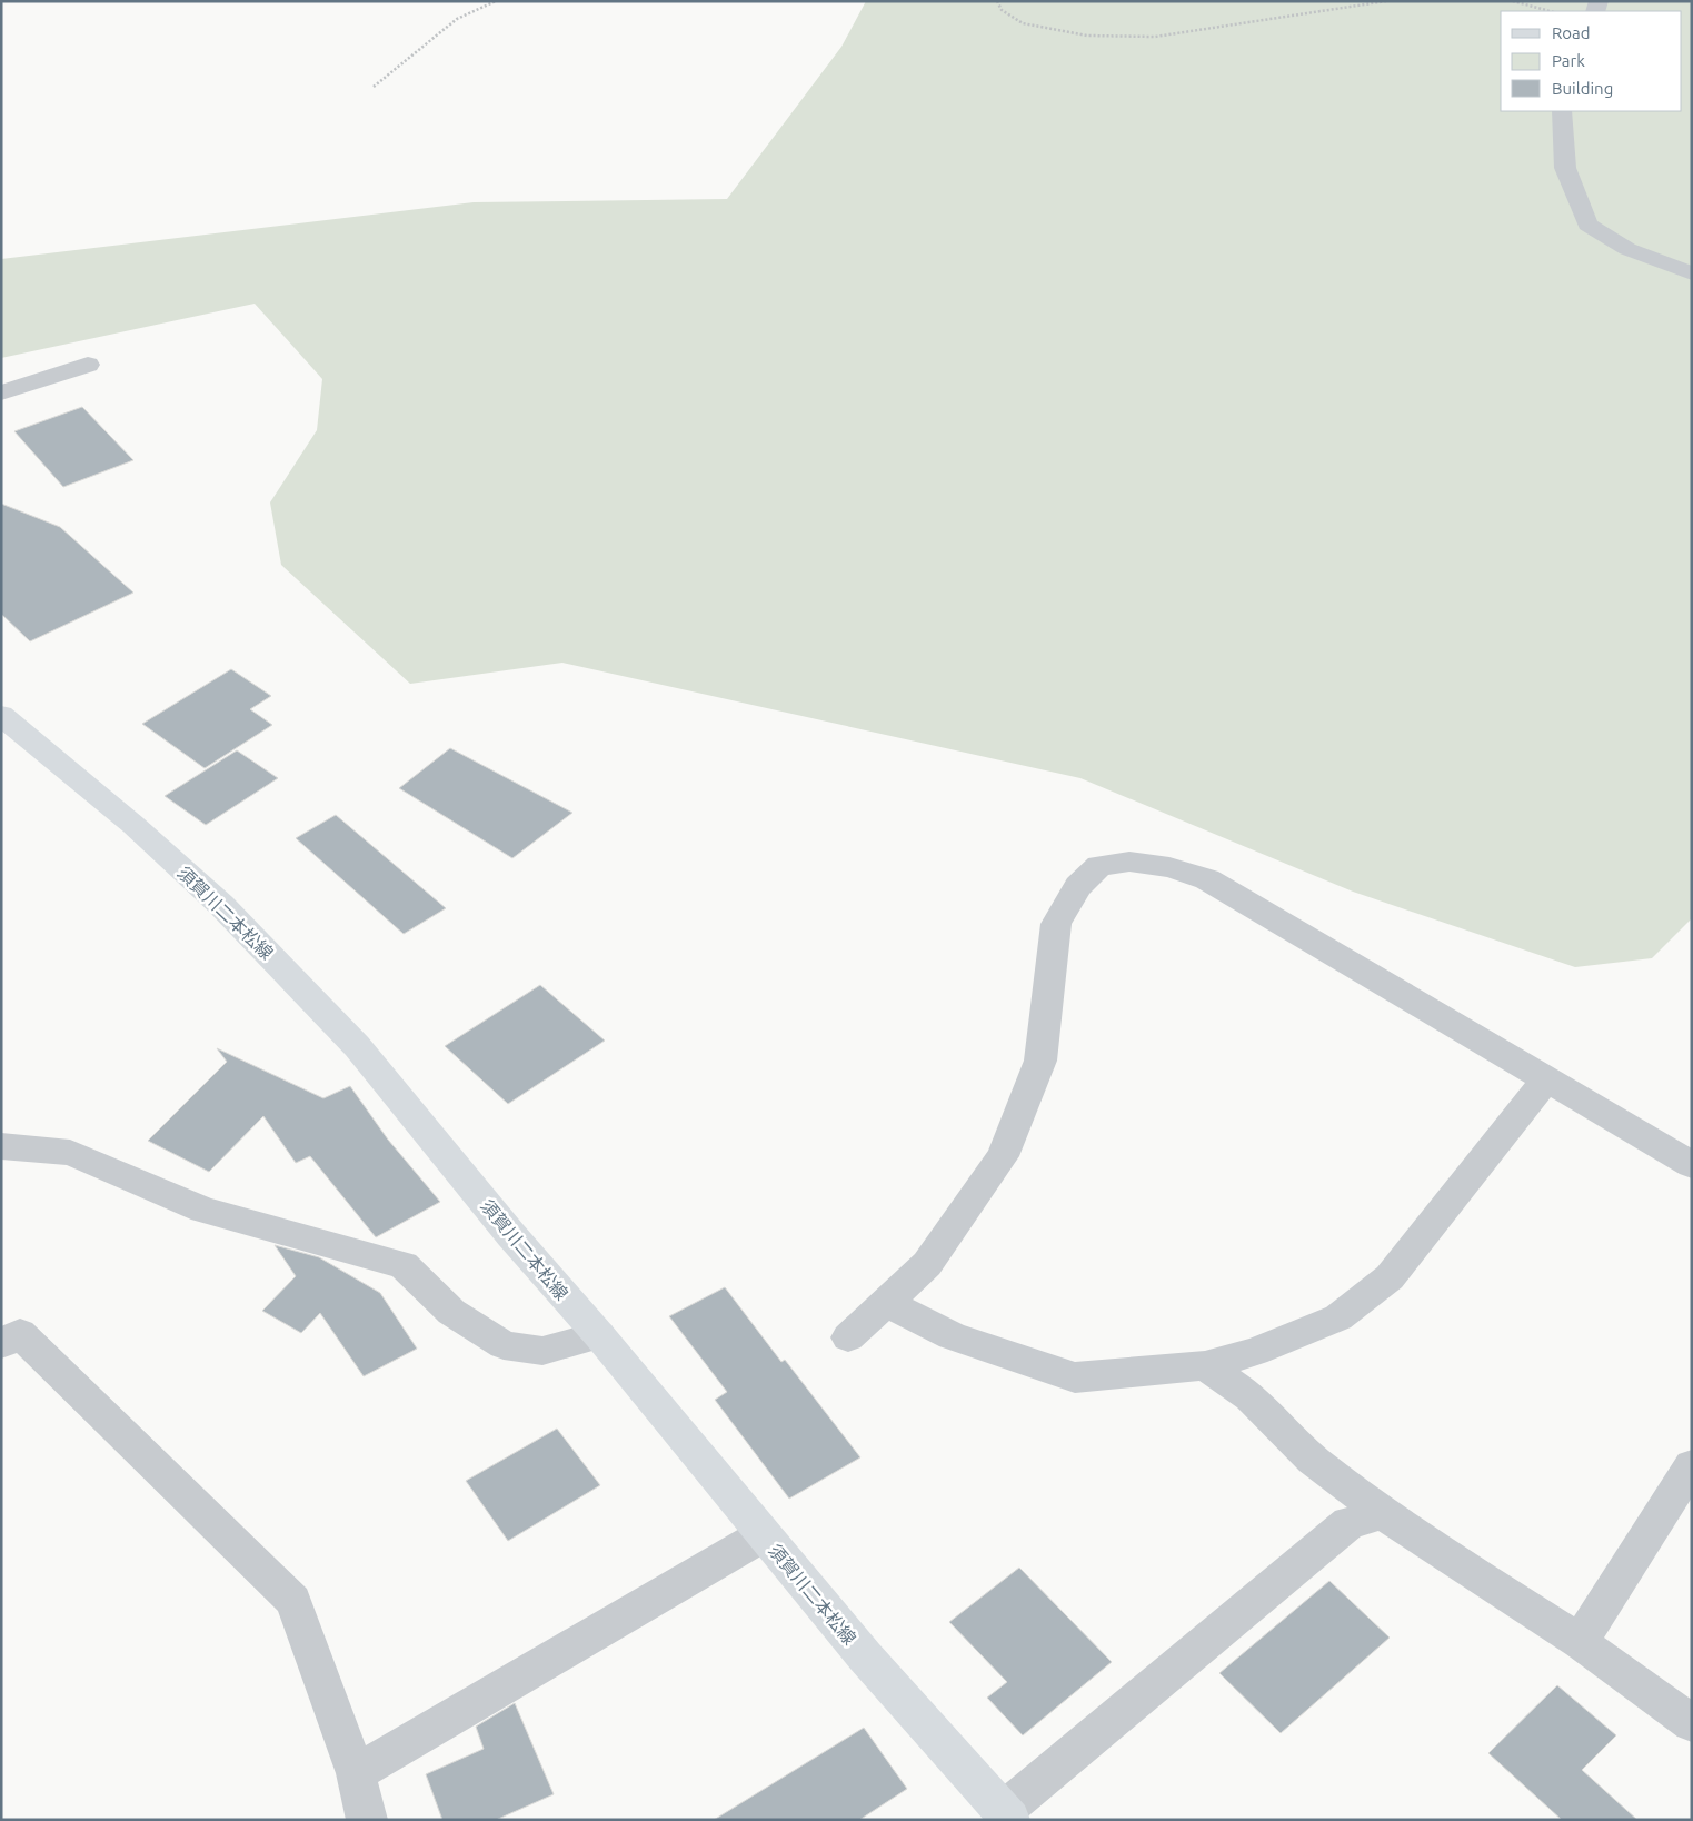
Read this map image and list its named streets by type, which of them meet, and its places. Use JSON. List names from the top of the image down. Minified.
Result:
{"streets":{"main road":["須賀川二本松線"]},"legend":["Road","Park","Building"]}
